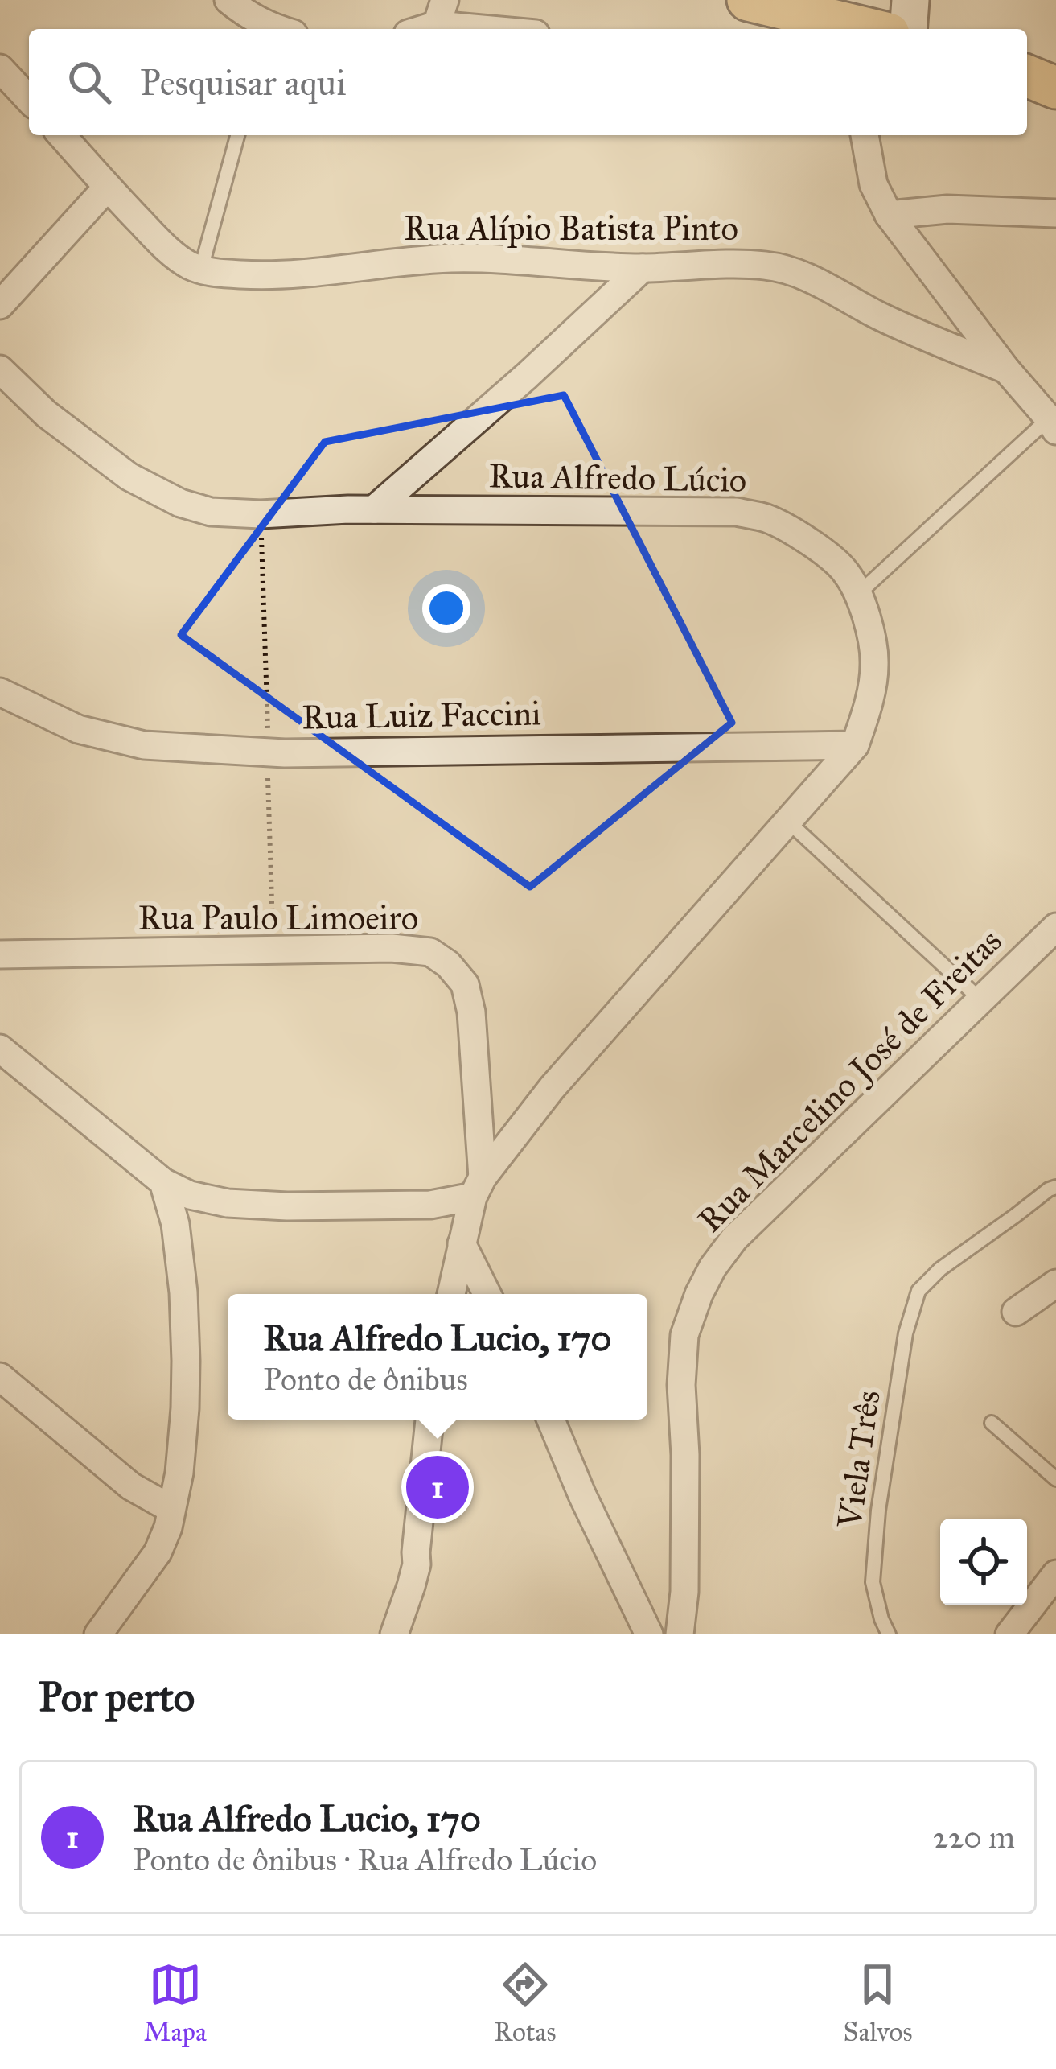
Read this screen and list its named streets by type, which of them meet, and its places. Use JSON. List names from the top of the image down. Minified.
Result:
{"streets":{"street":["Rua Alípio Batista Pinto","Rua Alfredo Lúcio","Rua Luiz Faccini","Rua Paulo Limoeiro","Rua Marcelino José de Freitas"],"lane":["Viela Três"]},"crossings":[["Rua Alfredo Lúcio","Rua Luiz Faccini"],["Rua Alfredo Lúcio","Rua Paulo Limoeiro"]],"page":{"search":"Pesquisar aqui","popup":["Rua Alfredo Lucio, 170","Ponto de ônibus"],"pins":"1","heading":"Por perto","list":[{"mark":"1","name":"Rua Alfredo Lucio, 170","note":"Ponto de ônibus · Rua Alfredo Lúcio","value":"220 m"}],"nav":["Mapa","Rotas","Salvos"]}}
